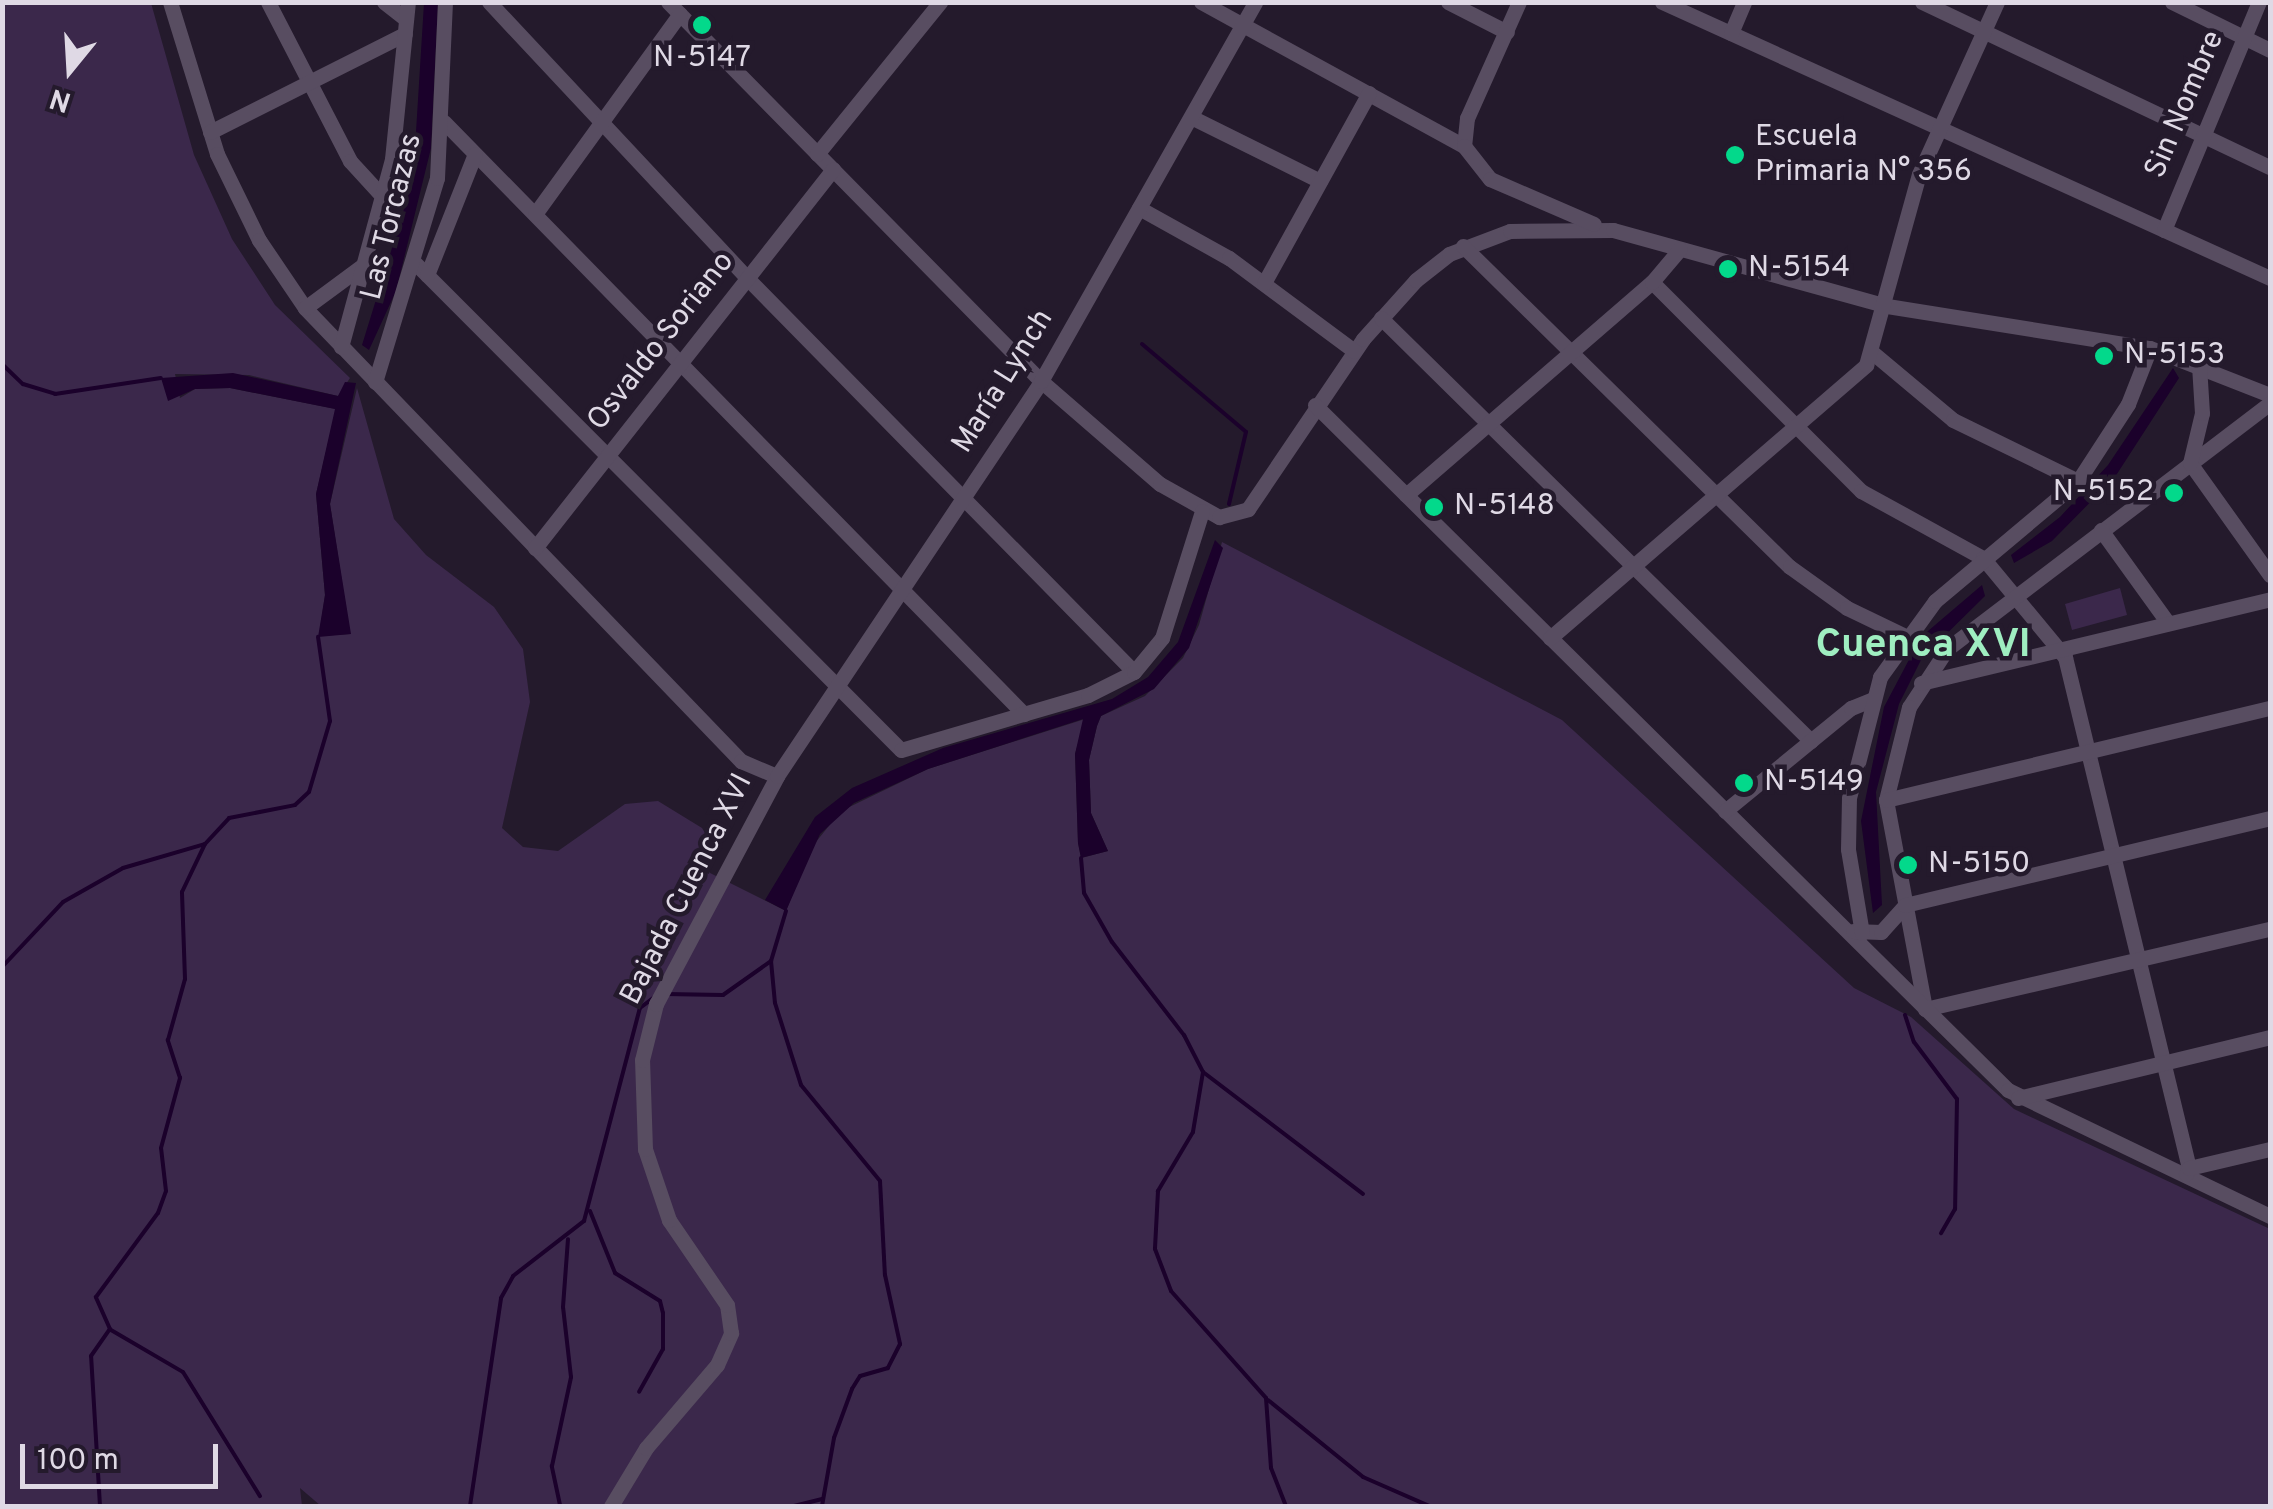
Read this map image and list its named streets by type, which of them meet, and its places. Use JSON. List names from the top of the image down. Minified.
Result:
{"streets":{"street":["Sin Nombre","Las Torcazas","Osvaldo Soriano","María Lynch","Bajada Cuenca XVI"]},"crossings":[["María Lynch","Bajada Cuenca XVI"]],"districts":["Cuenca XVI"],"places":["N-5147","Escuela Primaria N° 356","N-5154","N-5153","N-5152","N-5148","N-5149","N-5150"],"scale_bar":"100 m","north":"bottom"}
